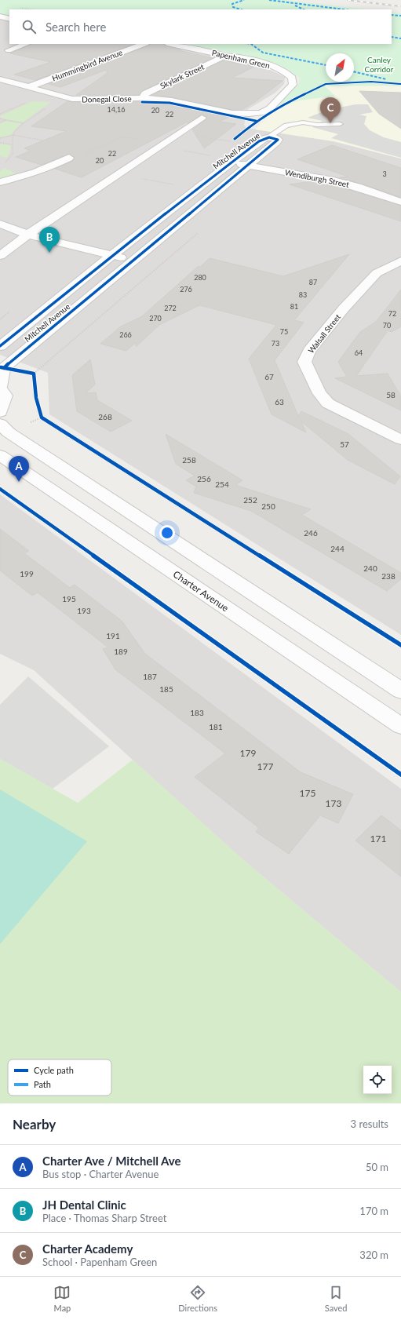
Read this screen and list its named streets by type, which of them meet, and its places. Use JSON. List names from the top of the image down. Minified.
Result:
{"streets":{"street":["Papenham Green","Hummingbird Avenue","Skylark Street","Donegal Close","Mitchell Avenue","Wendiburgh Street","Walsall Street","Charter Avenue"]},"crossings":[["Papenham Green","Skylark Street"],["Papenham Green","Donegal Close"],["Hummingbird Avenue","Donegal Close"],["Skylark Street","Donegal Close"],["Mitchell Avenue","Wendiburgh Street"]],"parks":["Canley Corridor"],"house_numbers":["14,16","20","22","22","20","3","280","87","276","83","81","272","72","270","70","75","266","73","64","67","58","63","268","57","258","256","254","252","250","246","244","240","199","238","195","193","191","189","187","185","183","181","179","177","175","173","171"],"legend":["Cycle path","Path"],"north":"top right","page":{"search":"Search here","pins":["C","B","A"],"heading":["Nearby","3 results"],"list":[{"mark":"A","name":"Charter Ave / Mitchell Ave","note":"Bus stop · Charter Avenue","value":"50 m"},{"mark":"B","name":"JH Dental Clinic","note":"Place · Thomas Sharp Street","value":"170 m"},{"mark":"C","name":"Charter Academy","note":"School · Papenham Green","value":"320 m"}],"nav":["Map","Directions","Saved"]}}
